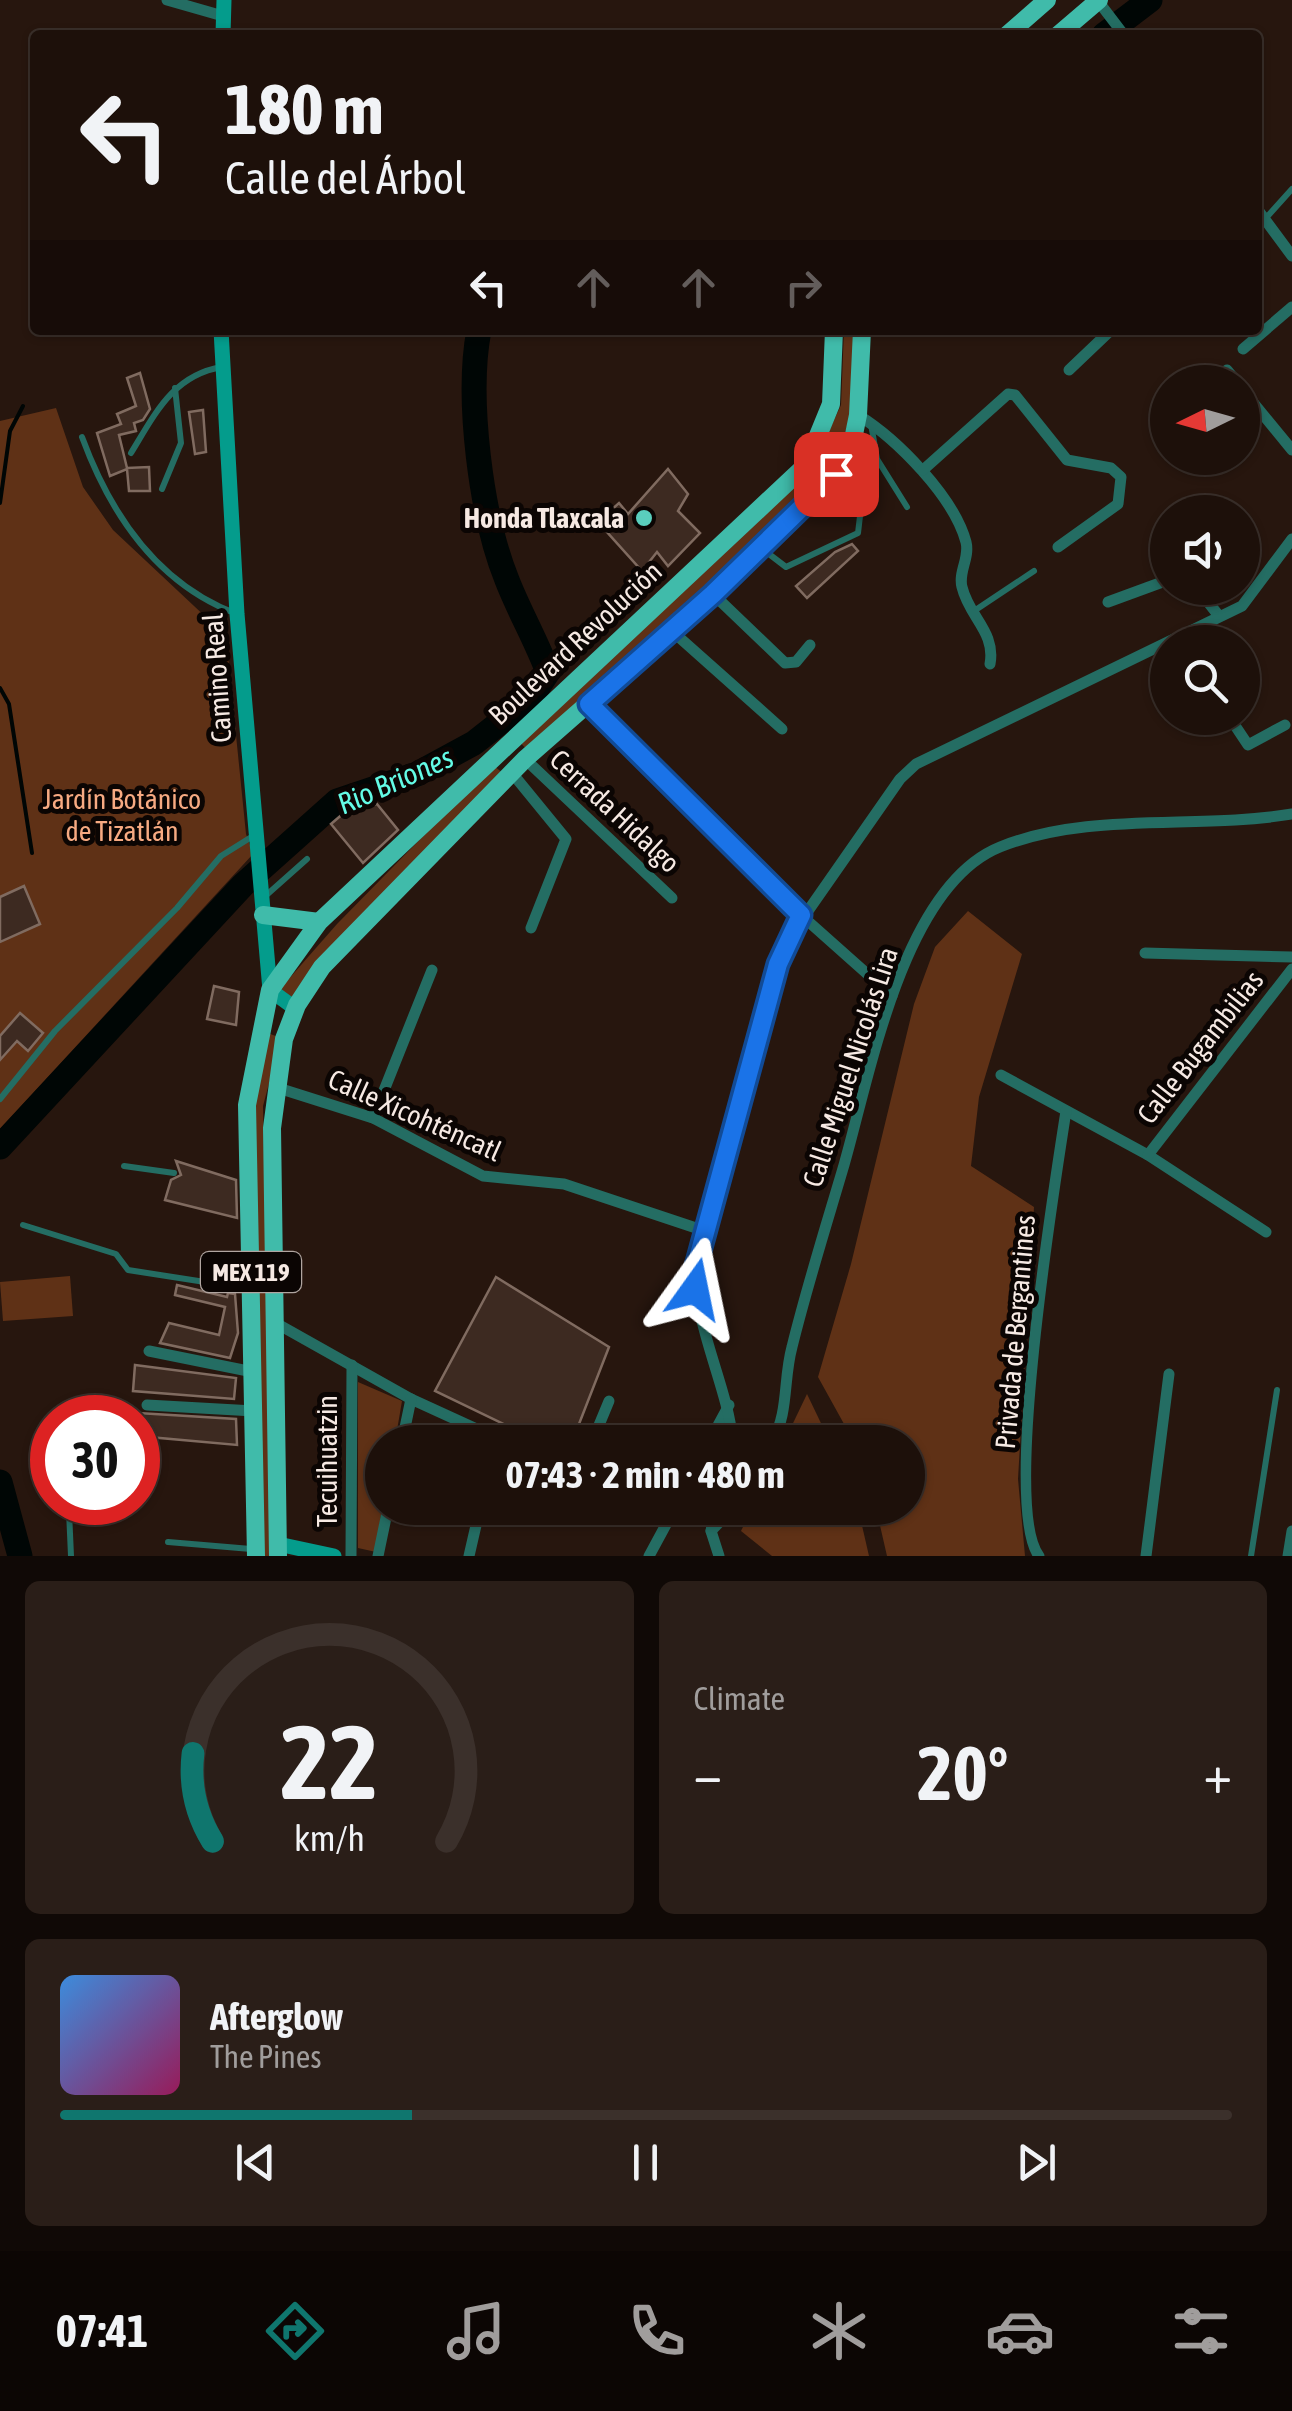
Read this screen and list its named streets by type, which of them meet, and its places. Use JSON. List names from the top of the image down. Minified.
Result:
{"streets":{"main road":["Boulevard Revolución","Camino Real","MEX 119"],"street":["Cerrada Hidalgo","Calle Bugambilias","Calle Miguel Nicolás Lira","Calle Xicohténcatl","Privada de Bergantines","Tecuihuatzin"]},"crossings":[["Boulevard Revolución","Camino Real"],["Boulevard Revolución","Cerrada Hidalgo"],["Boulevard Revolución","Calle Xicohténcatl"]],"water":["Rio Briones"],"parks":["Jardín Botánico de Tizatlán"],"places":["Honda Tlaxcala"],"north":"left","page":{"turn":["180 m","Calle del Árbol"],"limit":"30","trip":"07:43 · 2 min · 480 m","tile":"Climate","heat":["−","20°","+"],"song":["Afterglow","The Pines"],"tabs":"07:41","gauge":["22","km/h"]}}
